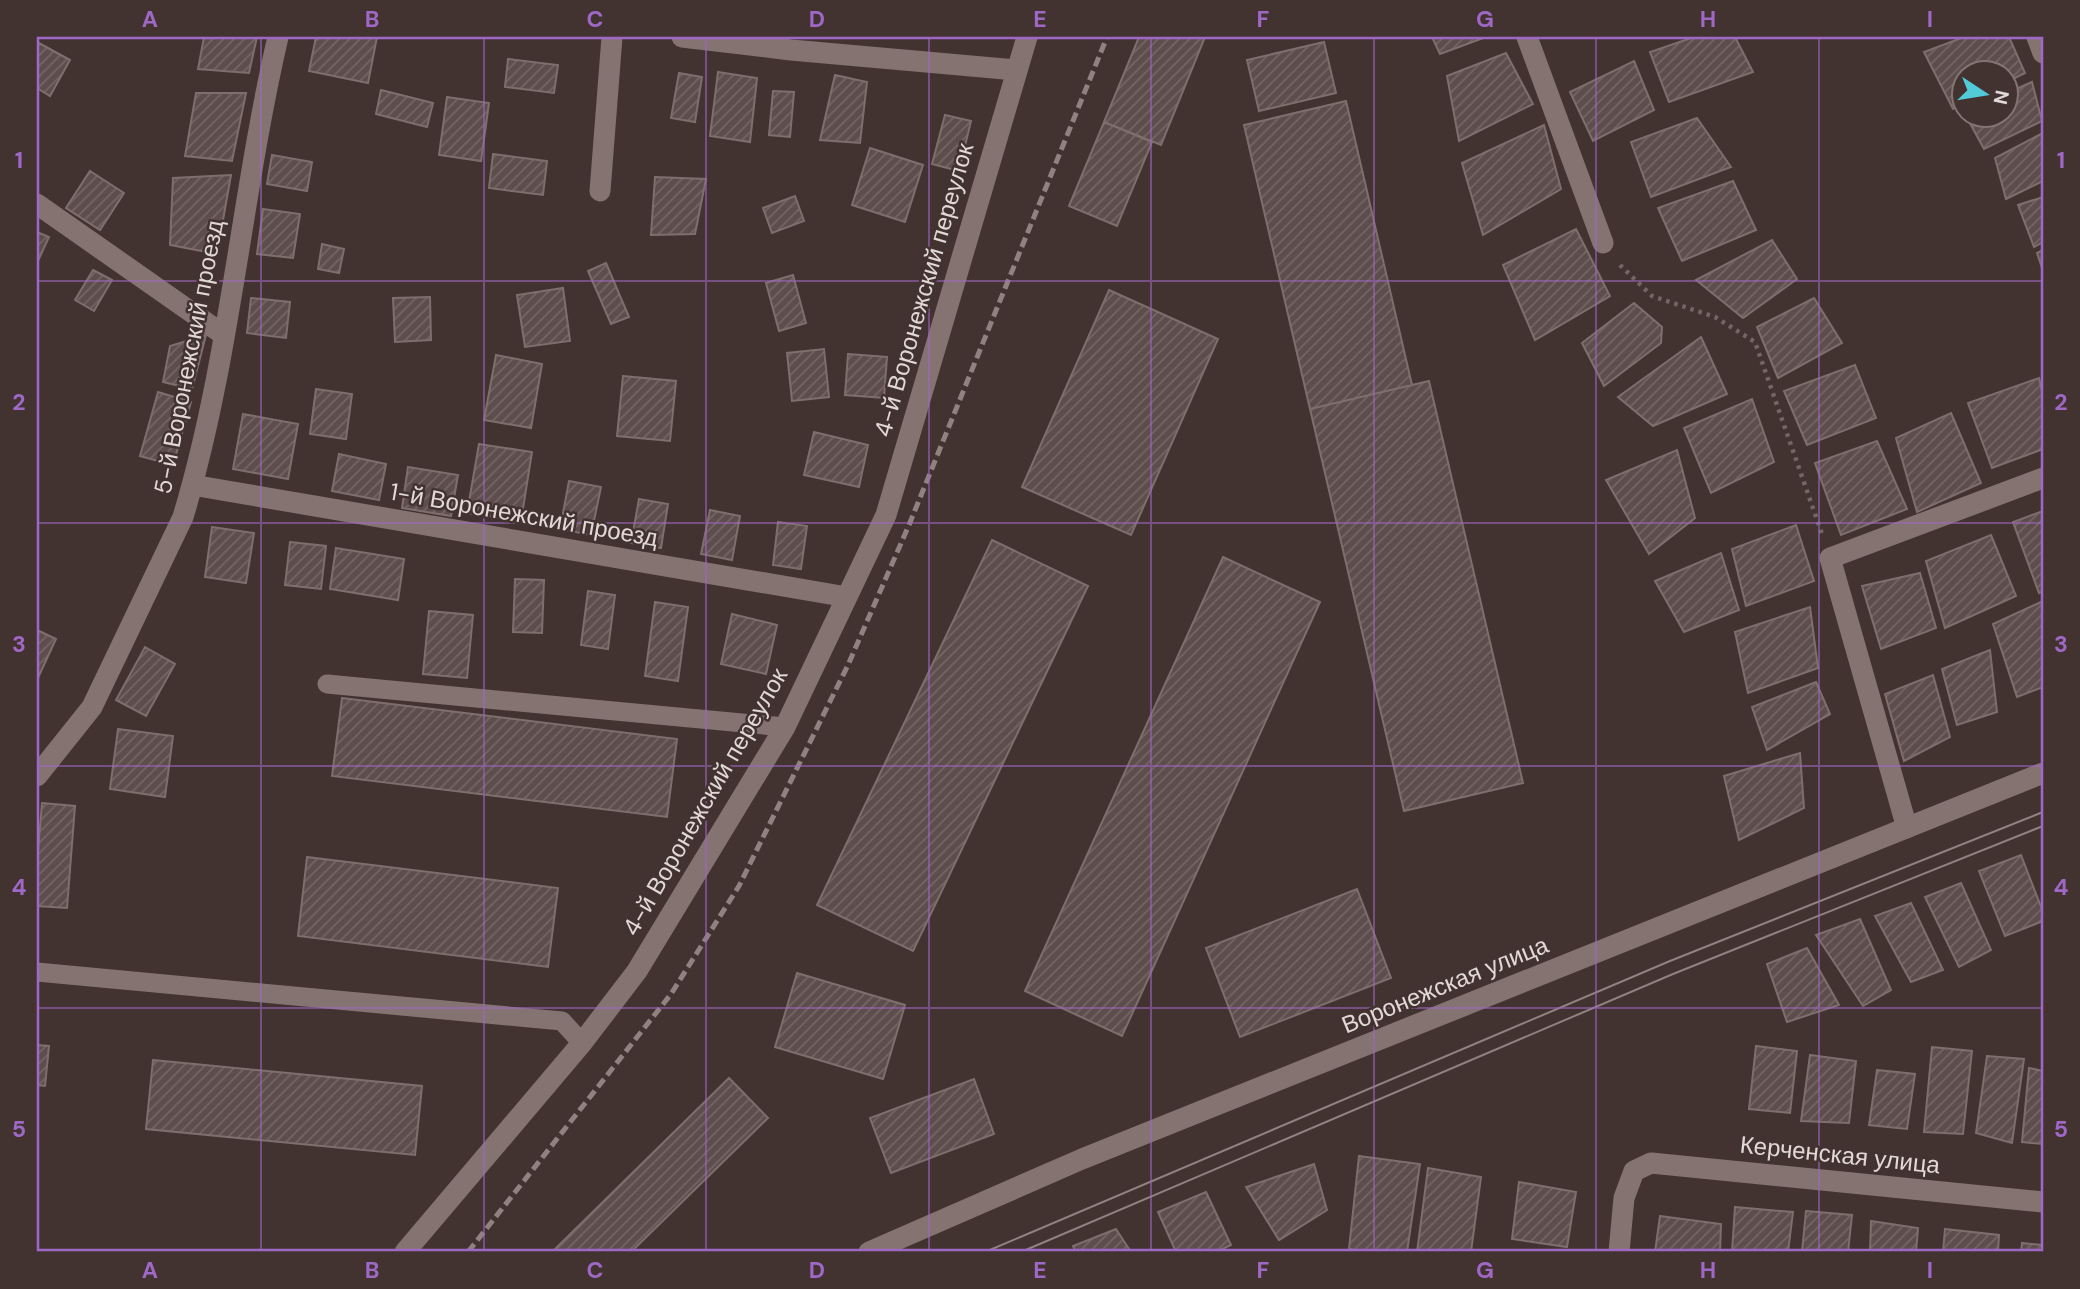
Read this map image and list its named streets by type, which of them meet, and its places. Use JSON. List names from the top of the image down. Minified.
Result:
{"streets":{"street":["4-й Воронежский переулок","5-й Воронежский проезд","1-й Воронежский проезд","Воронежская улица","Керченская улица"]},"crossings":[["4-й Воронежский переулок","1-й Воронежский проезд"],["5-й Воронежский проезд","1-й Воронежский проезд"]],"north":"right","grid":{"columns":["A","B","C","D","E","F","G","H","I"],"rows":["1","2","3","4","5"]}}
